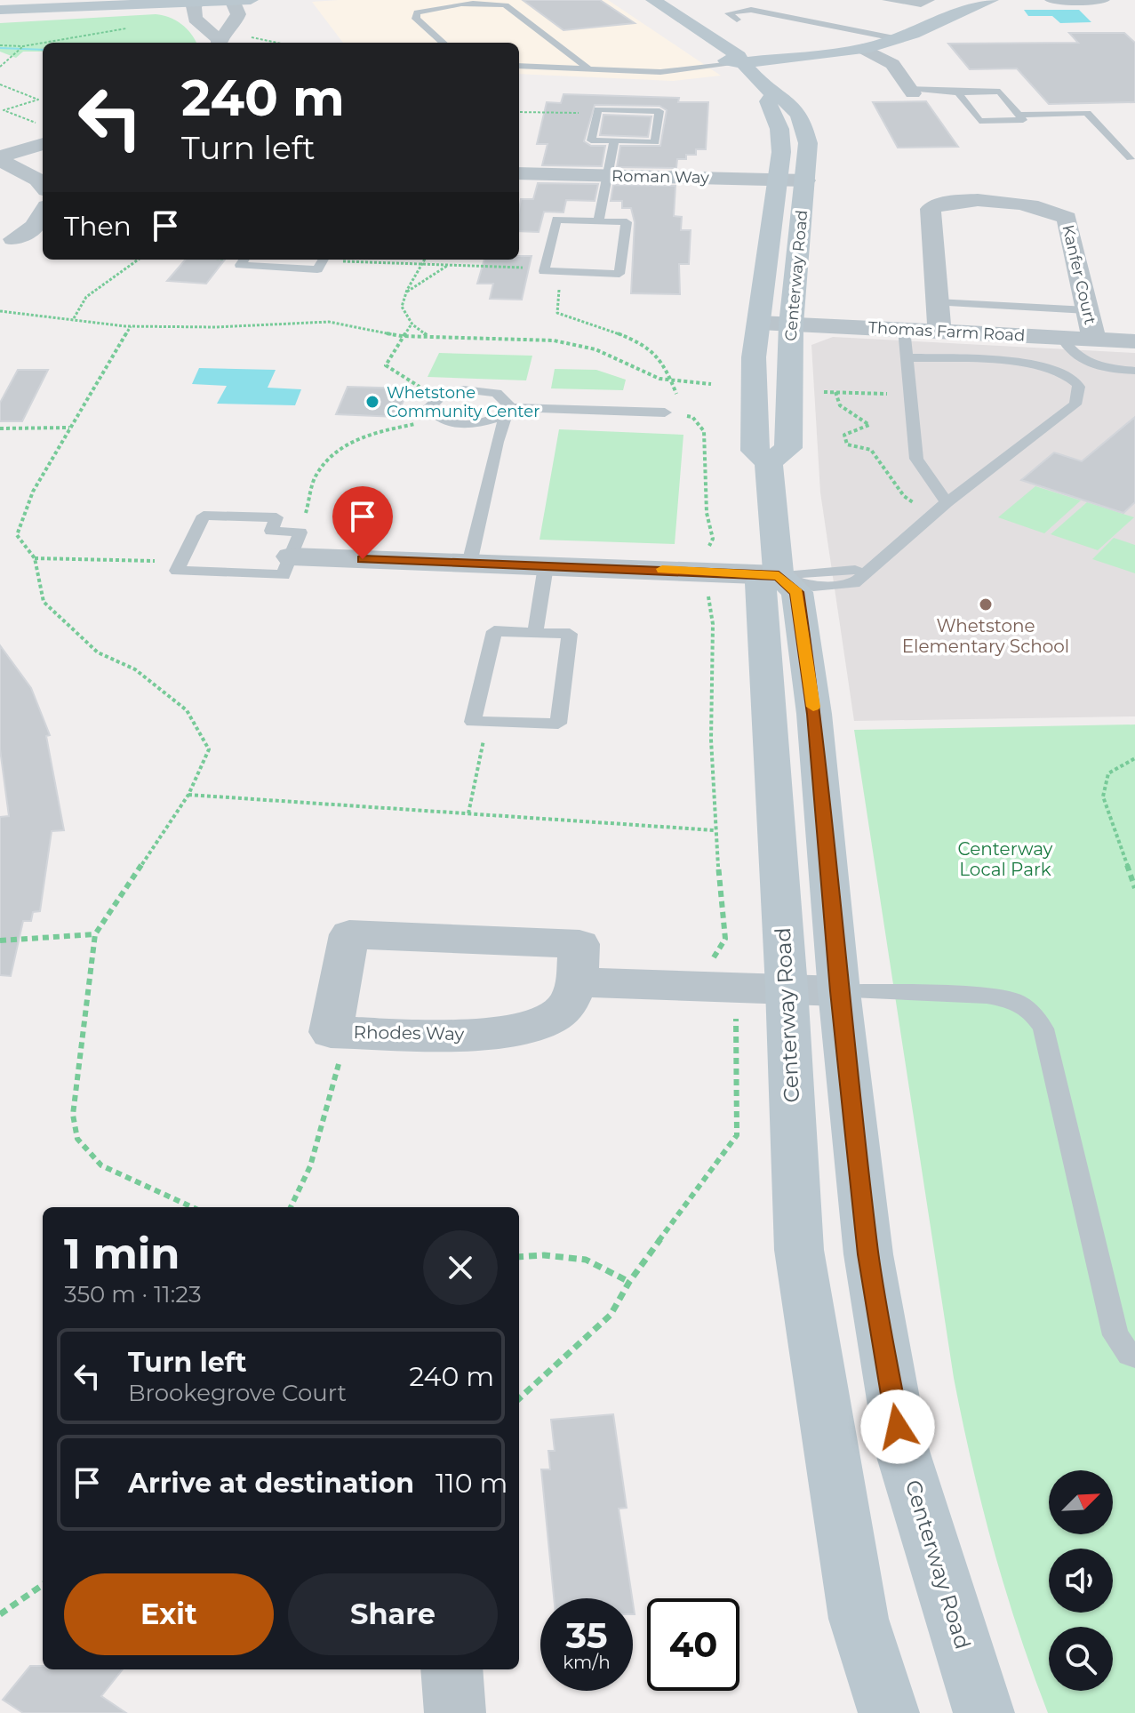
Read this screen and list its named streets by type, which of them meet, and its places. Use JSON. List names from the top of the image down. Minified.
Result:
{"streets":{"street":["Roman Way","Kanfer Court","Centerway Road","Thomas Farm Road","Rhodes Way"]},"crossings":[["Roman Way","Centerway Road"],["Kanfer Court","Thomas Farm Road"],["Centerway Road","Thomas Farm Road"]],"parks":["Centerway Local Park"],"places":["Whetstone Community Center","Whetstone Elementary School"],"north":"top right","page":{"turn":["240 m","Turn left"],"then":"Then","heading":["1 min","350 m · 11:23"],"list":[{"name":"Turn left","note":"Brookegrove Court","value":"240 m"},{"name":"Arrive at destination","value":"110 m"}],"buttons":["Exit","Share"],"speed":"35 km/h","limit":"40"}}
